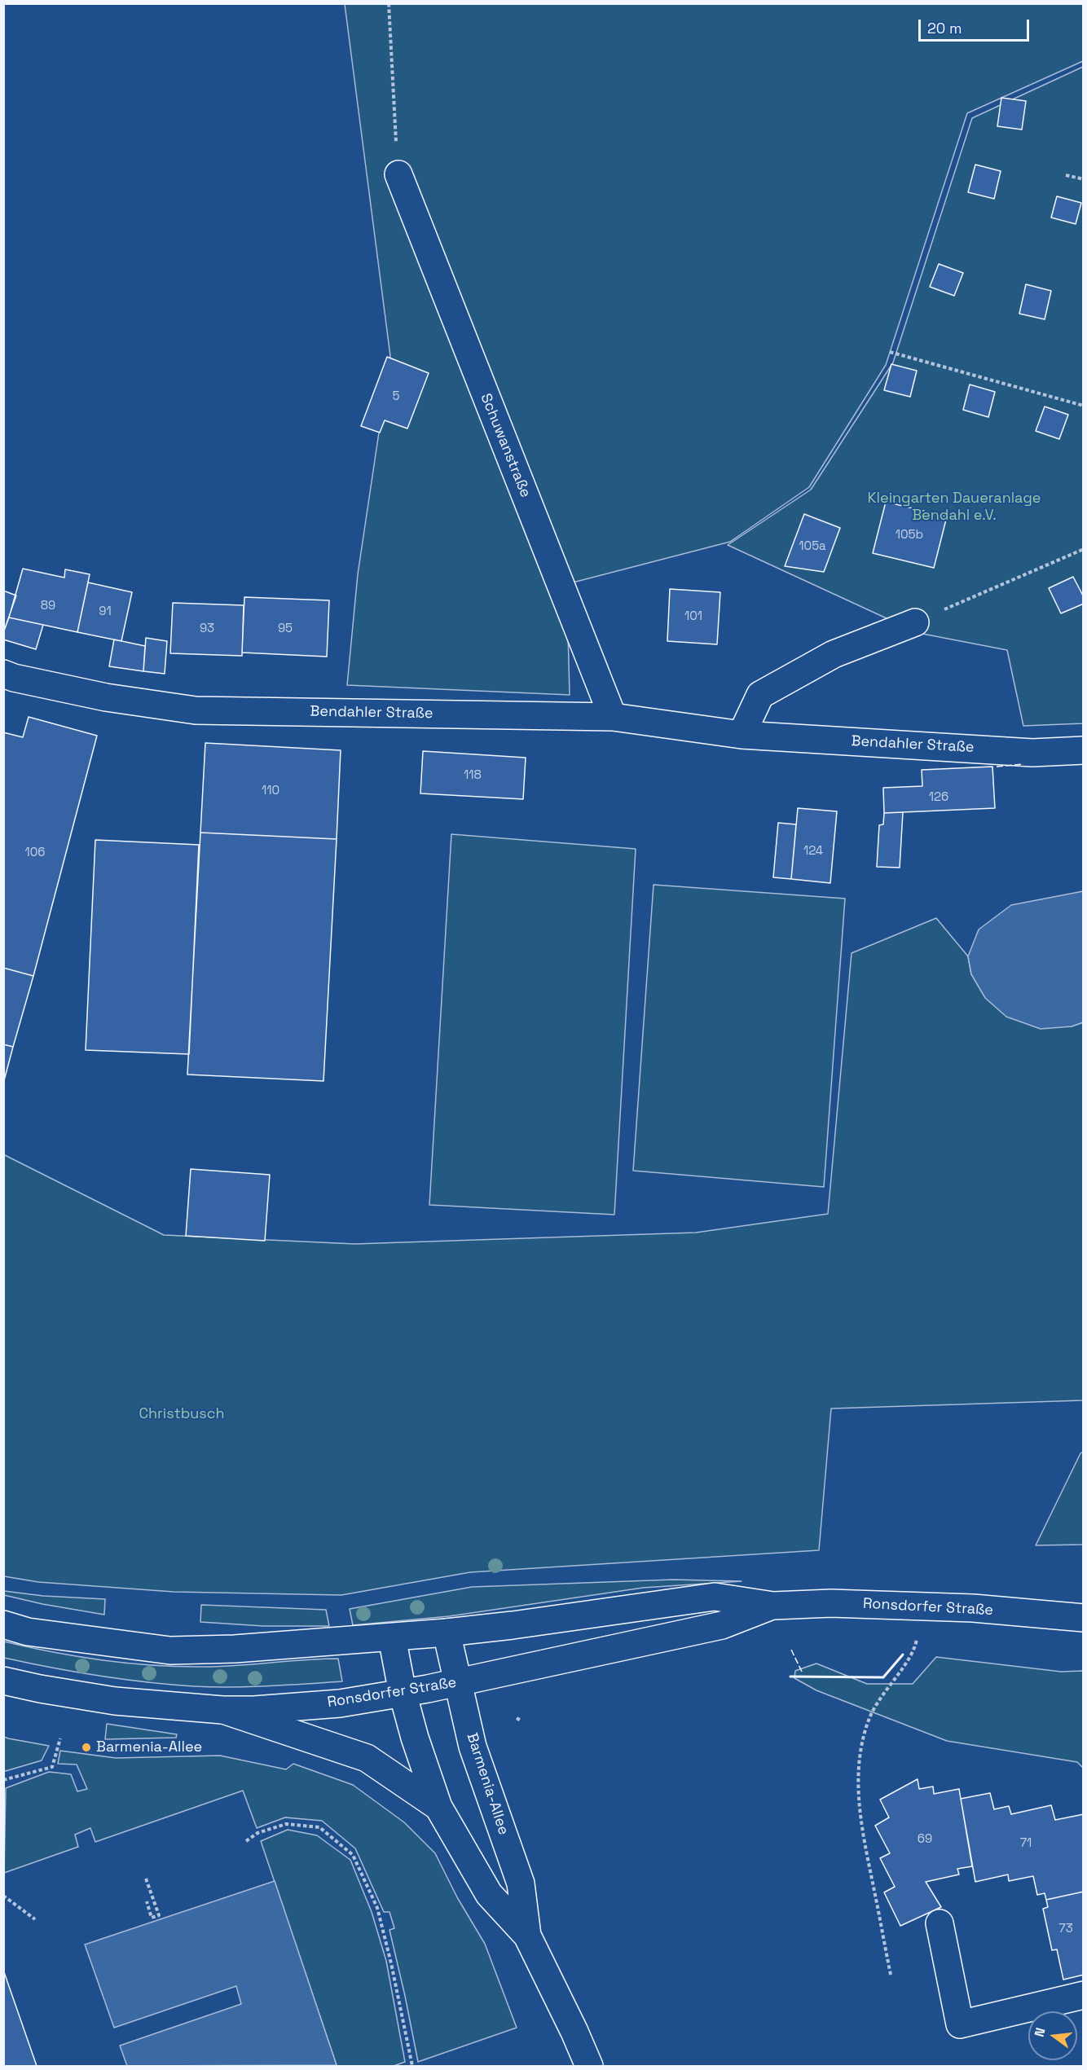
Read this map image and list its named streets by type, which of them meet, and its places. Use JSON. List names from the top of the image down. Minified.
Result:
{"streets":{"street":["Schuwanstraße","Bendahler Straße","Ronsdorfer Straße","Barmenia-Allee"]},"crossings":[["Schuwanstraße","Bendahler Straße"],["Ronsdorfer Straße","Barmenia-Allee"]],"parks":["Kleingarten Daueranlage Bendahl e.V.","Christbusch"],"places":["Barmenia-Allee"],"house_numbers":["5","105b","105a","89","91","101","93","95","118","110","126","124","106","69","71","73"],"scale_bar":"20 m","north":"left"}
